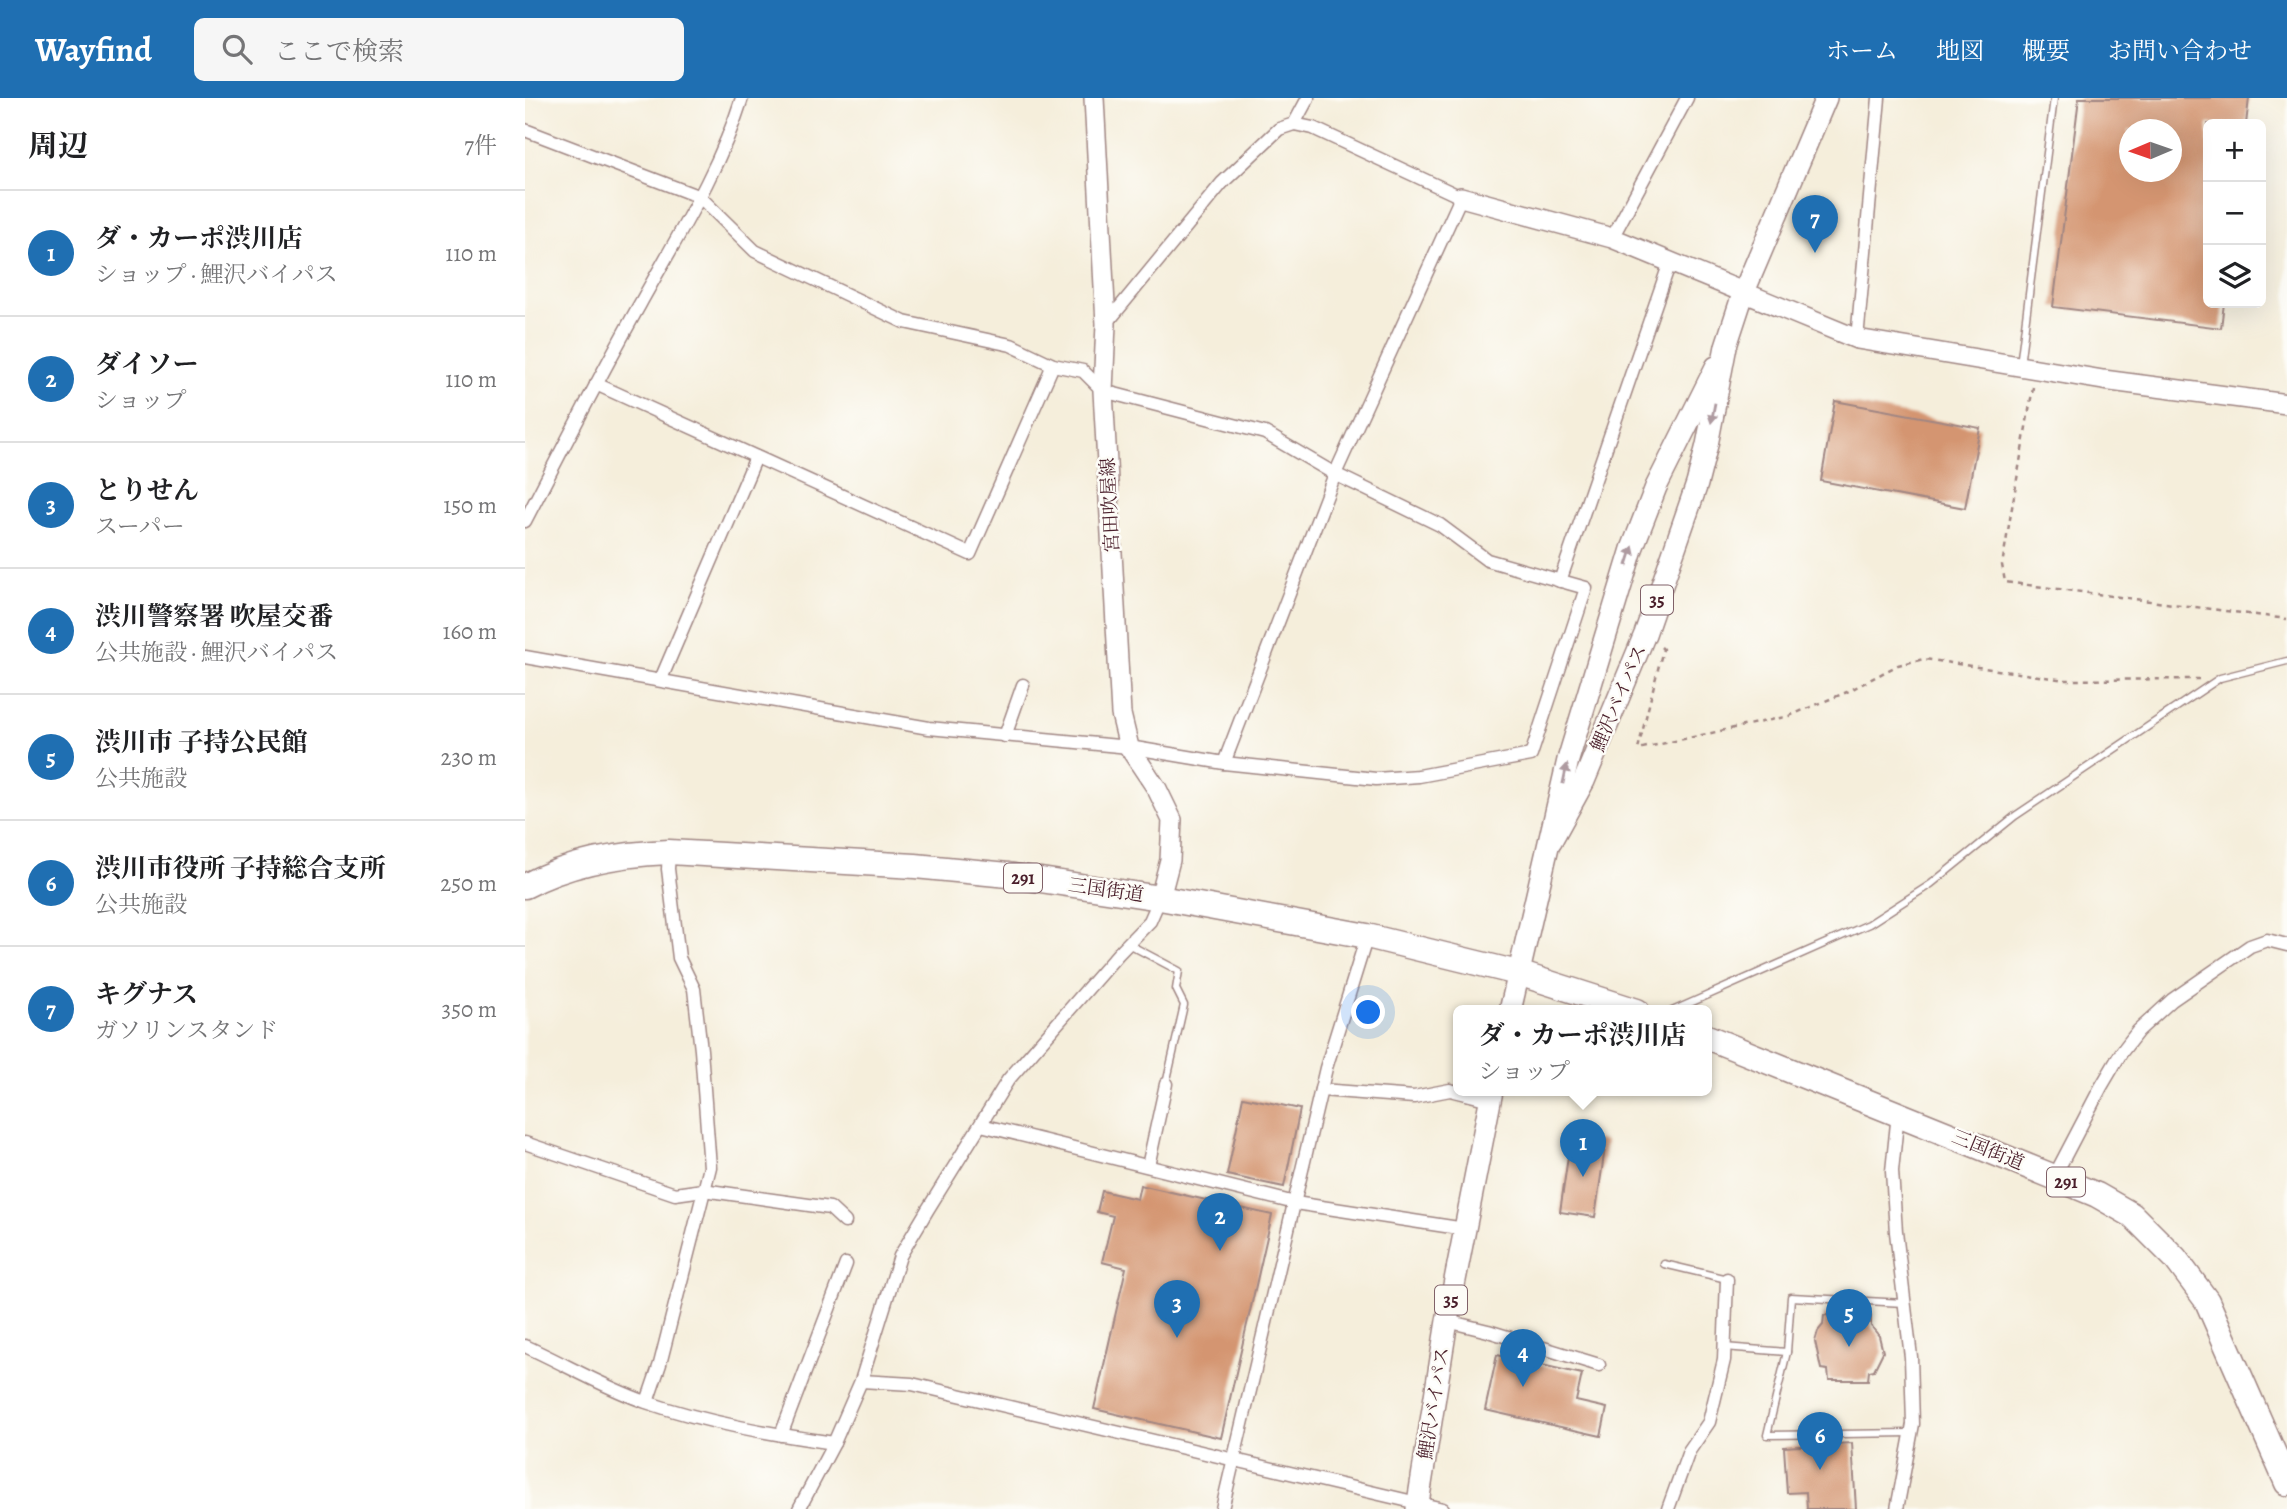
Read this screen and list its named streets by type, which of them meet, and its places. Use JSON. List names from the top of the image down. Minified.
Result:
{"streets":{"highway":["291","三国街道"],"main road":["35","鯉沢バイパス"],"street":["宮田吹屋線"]},"crossings":[["宮田吹屋線","三国街道"],["鯉沢バイパス","三国街道"]],"north":"left","page":{"header":"Wayfind","search":"ここで検索","nav":["ホーム","地図","概要","お問い合わせ"],"heading":["周辺","7件"],"map_buttons":["+","−"],"list":[{"mark":"1","name":"ダ・カーポ渋川店","note":"ショップ · 鯉沢バイパス","value":"110 m"},{"mark":"2","name":"ダイソー","note":"ショップ","value":"110 m"},{"mark":"3","name":"とりせん","note":"スーパー","value":"150 m"},{"mark":"4","name":"渋川警察署 吹屋交番","note":"公共施設 · 鯉沢バイパス","value":"160 m"},{"mark":"5","name":"渋川市 子持公民館","note":"公共施設","value":"230 m"},{"mark":"6","name":"渋川市役所 子持総合支所","note":"公共施設","value":"250 m"},{"mark":"7","name":"キグナス","note":"ガソリンスタンド","value":"350 m"}],"pins":["7","1","2","3","5","4","6"],"popup":["ダ・カーポ渋川店","ショップ"]}}
